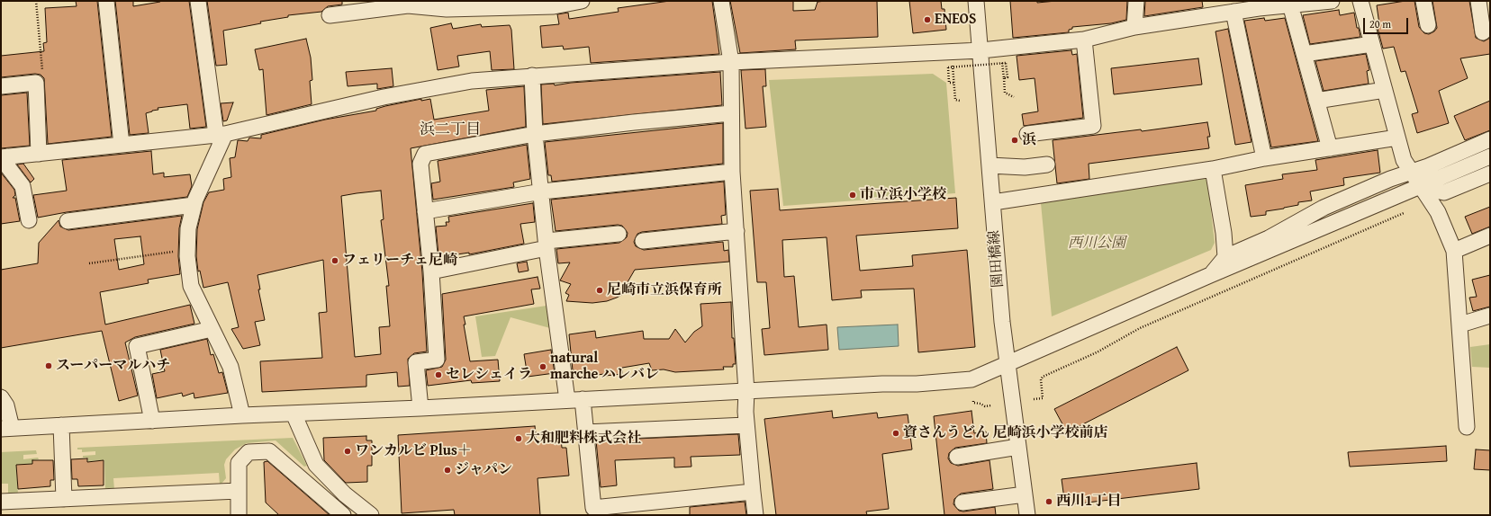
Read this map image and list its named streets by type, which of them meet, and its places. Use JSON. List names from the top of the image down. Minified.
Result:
{"streets":{"street":["園田橋線"]},"districts":["浜二丁目"],"parks":["西川公園"],"places":["ENEOS","浜","市立浜小学校","フェリーチェ尼崎","尼崎市立浜保育所","スーパーマルハチ","natural marche ハレバレ","セレシェイラ","資さんうどん 尼崎浜小学校前店","大和肥料株式会社","ワンカルビ Plus＋","ジャパン","西川1丁目"],"scale_bar":"20 m"}
